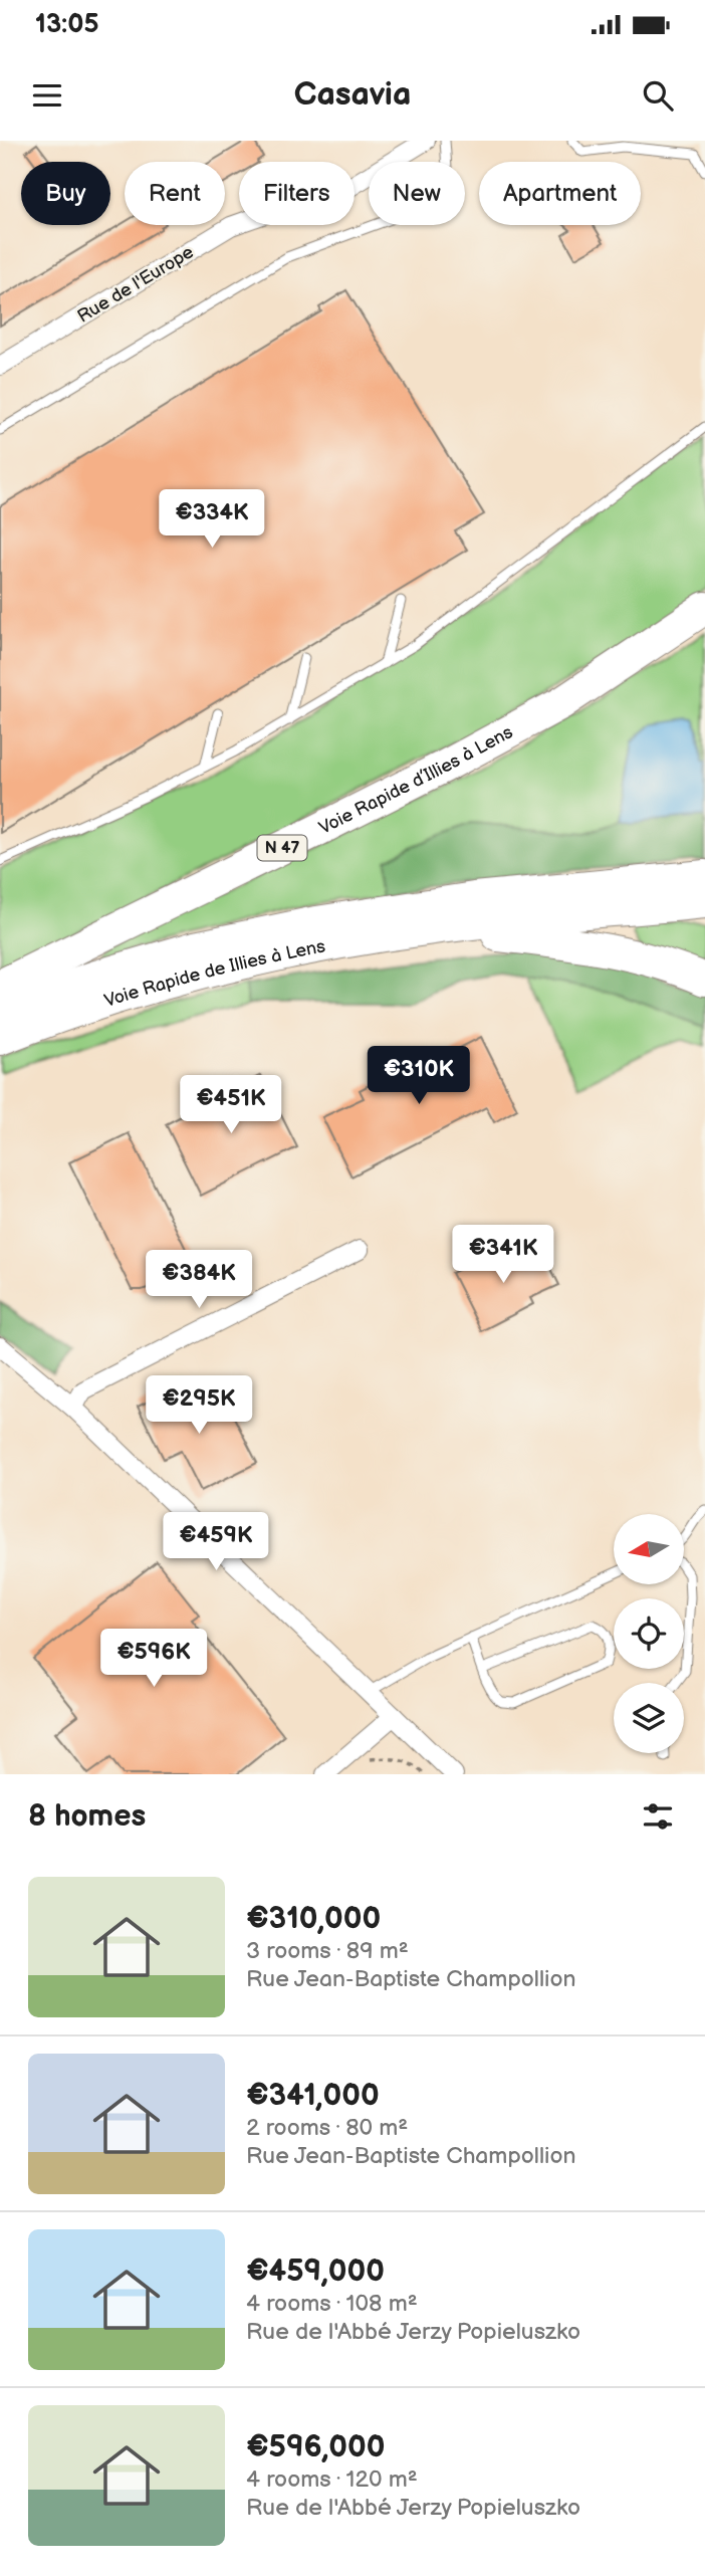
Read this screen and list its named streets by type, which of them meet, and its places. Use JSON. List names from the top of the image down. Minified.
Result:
{"streets":{"highway":["Voie Rapide d’Illies à Lens","N 47","Voie Rapide de Illies à Lens"],"street":["Rue de l'Europe"]},"north":"left","page":{"status":"13:05","header":"Casavia","chip":["Buy","Rent","Filters","New","Apartment"],"price":["€334K","€310K","€451K","€341K","€384K","€295K","€459K","€596K"],"heading":"8 homes","list":[{"name":"€310,000","note":"3 rooms · 89 m² · Rue Jean-Baptiste Champollion"},{"name":"€341,000","note":"2 rooms · 80 m² · Rue Jean-Baptiste Champollion"},{"name":"€459,000","note":"4 rooms · 108 m² · Rue de l'Abbé Jerzy Popieluszko"},{"name":"€596,000","note":"4 rooms · 120 m² · Rue de l'Abbé Jerzy Popieluszko"}]}}
